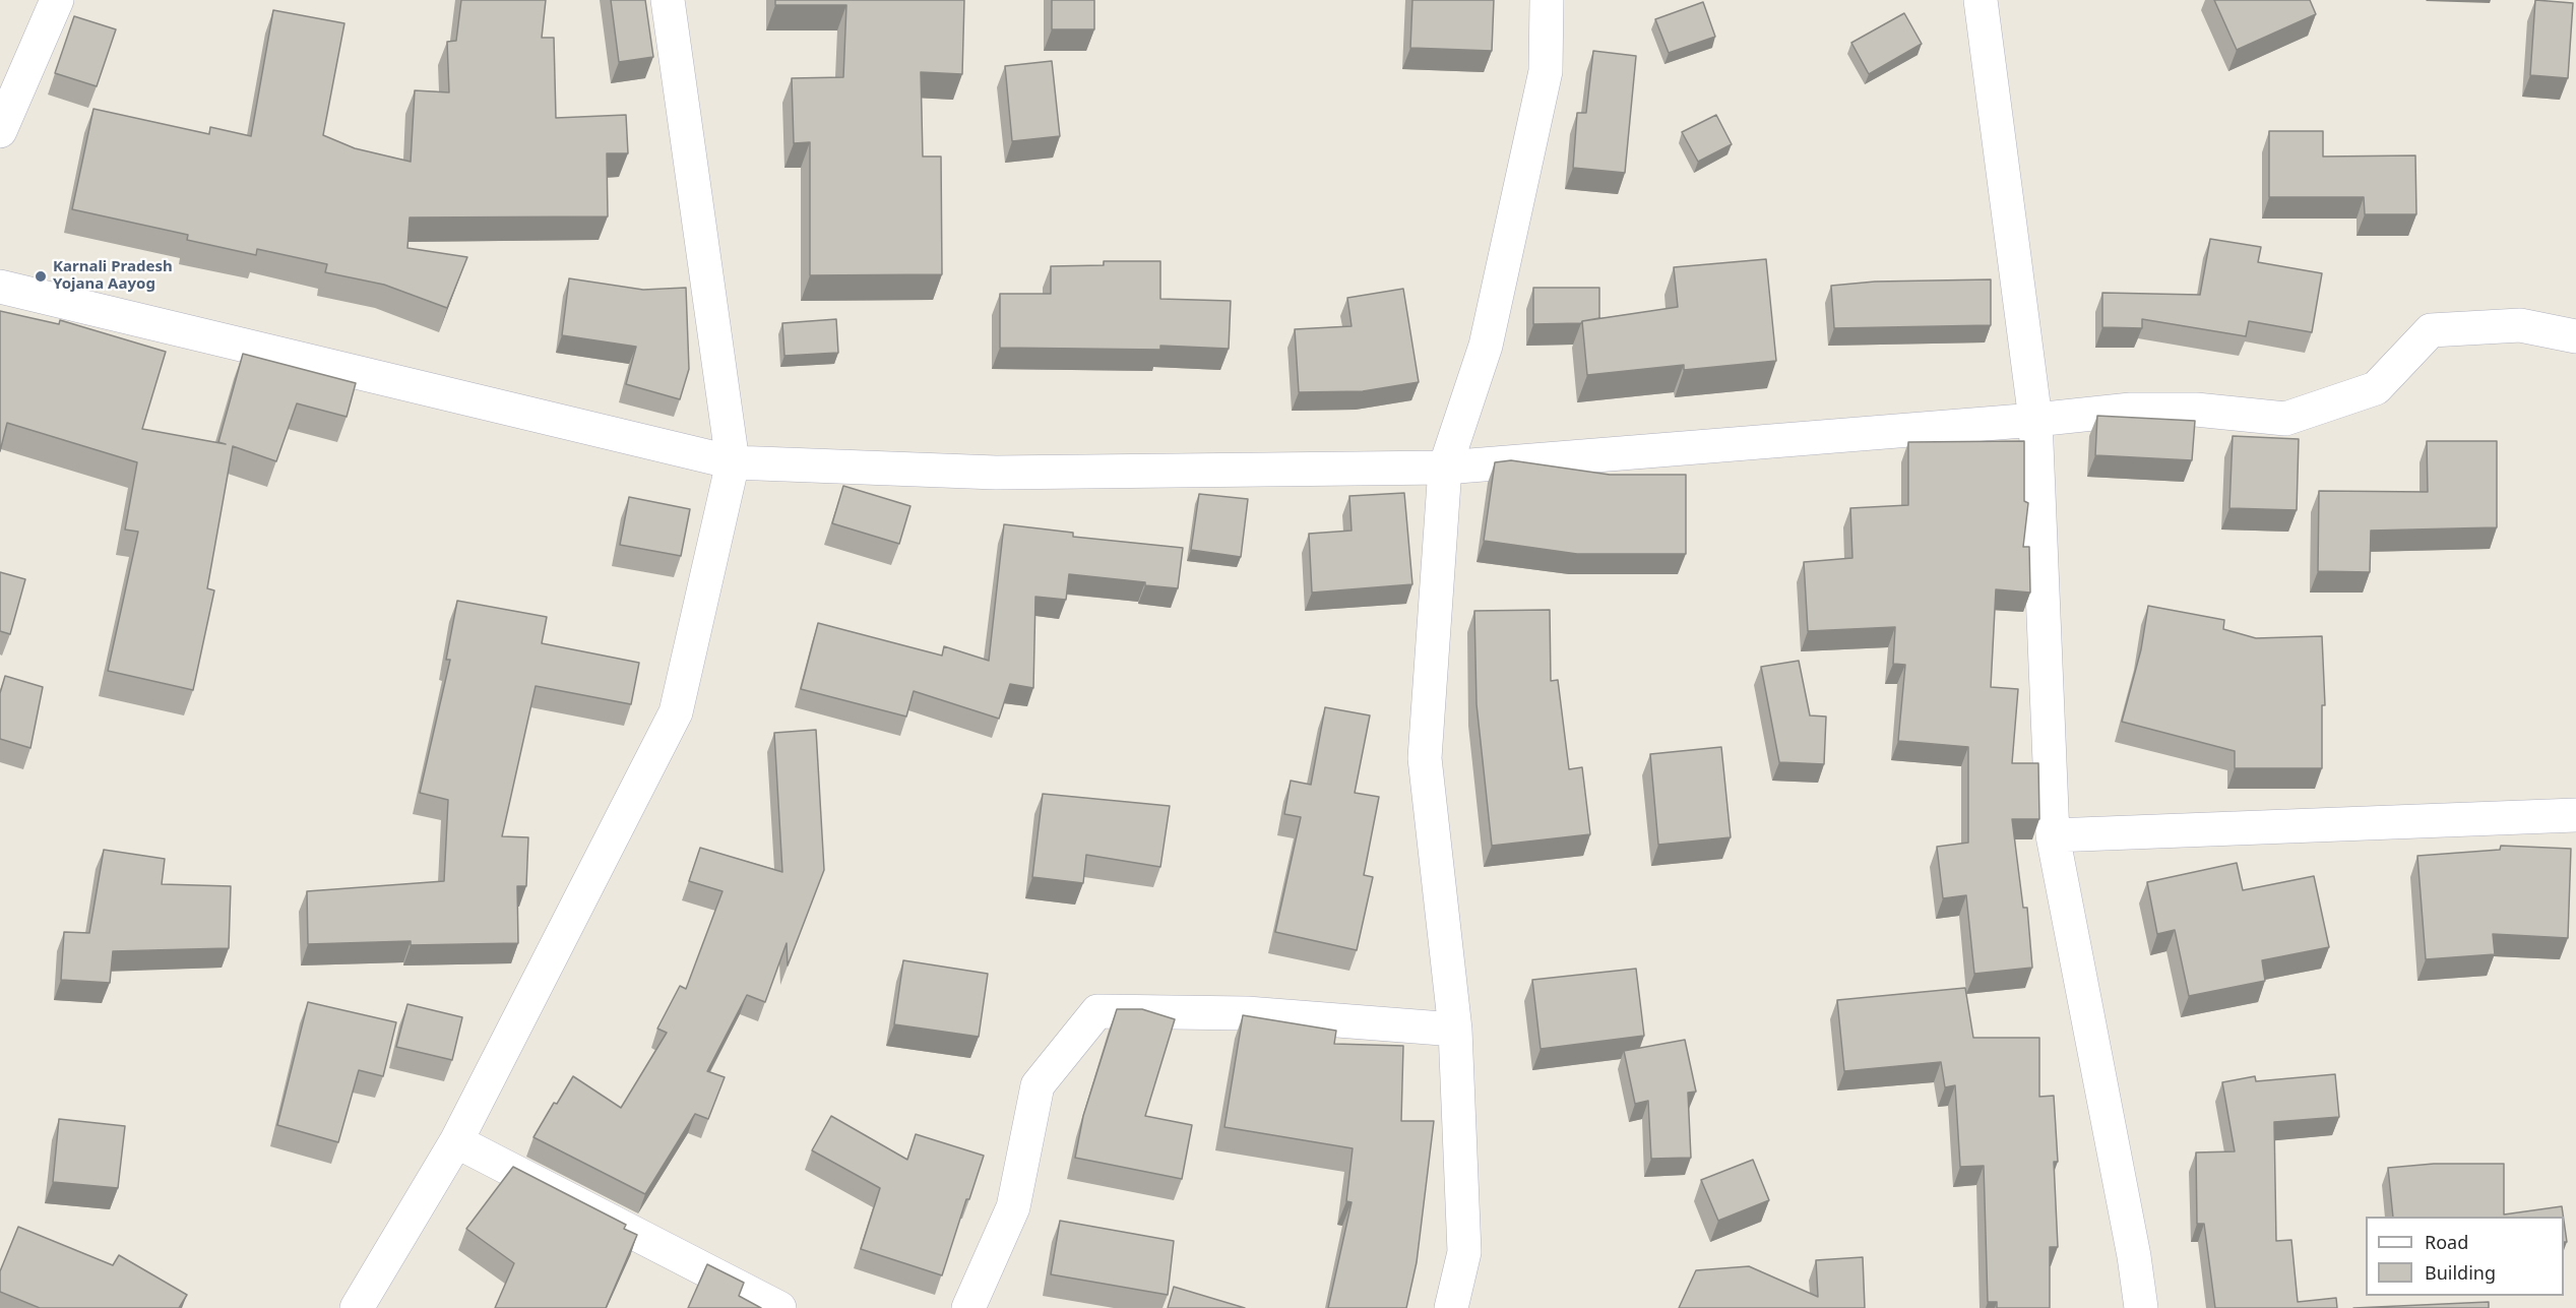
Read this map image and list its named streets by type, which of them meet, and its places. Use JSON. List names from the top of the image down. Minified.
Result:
{"places":["Karnali Pradesh Yojana Aayog"],"legend":["Road","Building"]}
